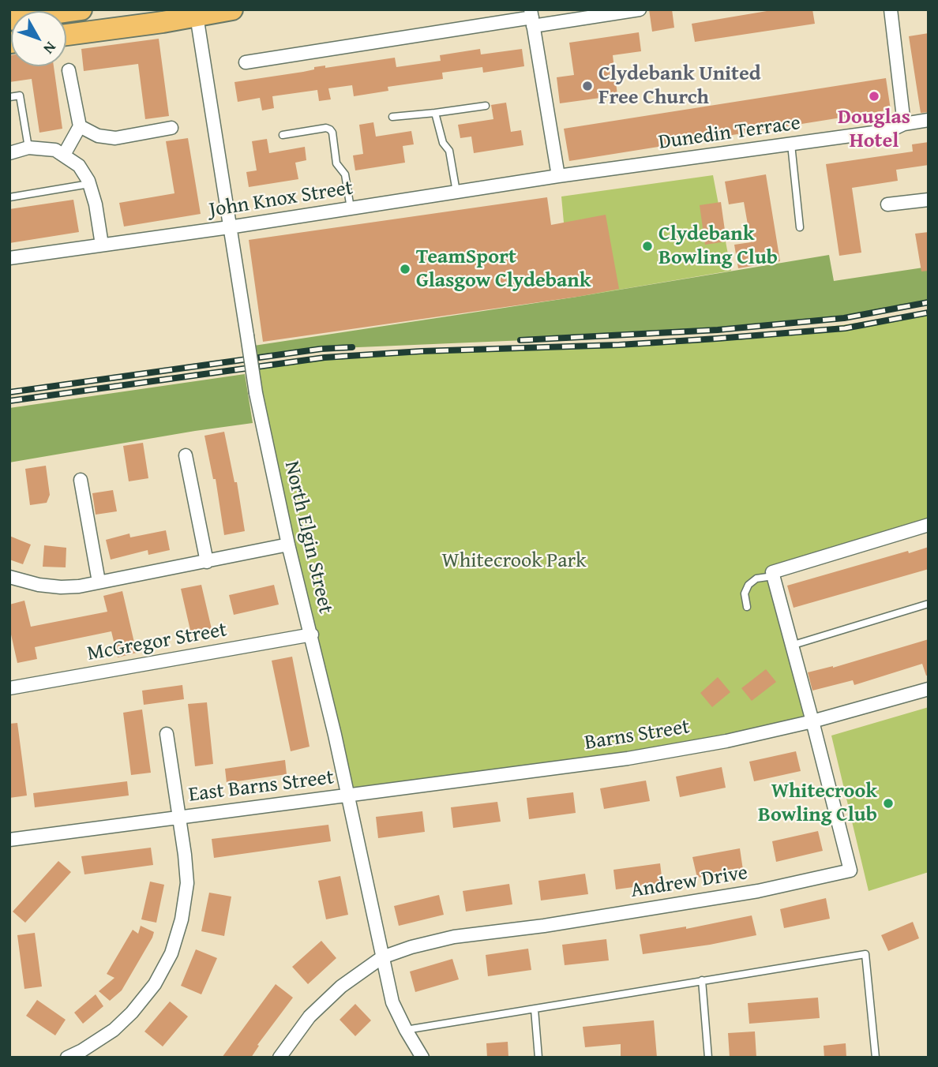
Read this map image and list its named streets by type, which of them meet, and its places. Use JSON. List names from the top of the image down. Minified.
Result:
{"streets":{"street":["Dunedin Terrace","John Knox Street","North Elgin Street","McGregor Street","Barns Street","East Barns Street","Andrew Drive"]},"crossings":[["Dunedin Terrace","John Knox Street"],["John Knox Street","North Elgin Street"],["North Elgin Street","McGregor Street"],["North Elgin Street","Barns Street"],["North Elgin Street","East Barns Street"],["North Elgin Street","Andrew Drive"],["Barns Street","East Barns Street"],["Barns Street","Andrew Drive"]],"parks":["Whitecrook Park"],"places":["Clydebank United Free Church","Douglas Hotel","Clydebank Bowling Club","TeamSport Glasgow Clydebank","Whitecrook Bowling Club"],"north":"bottom right"}
